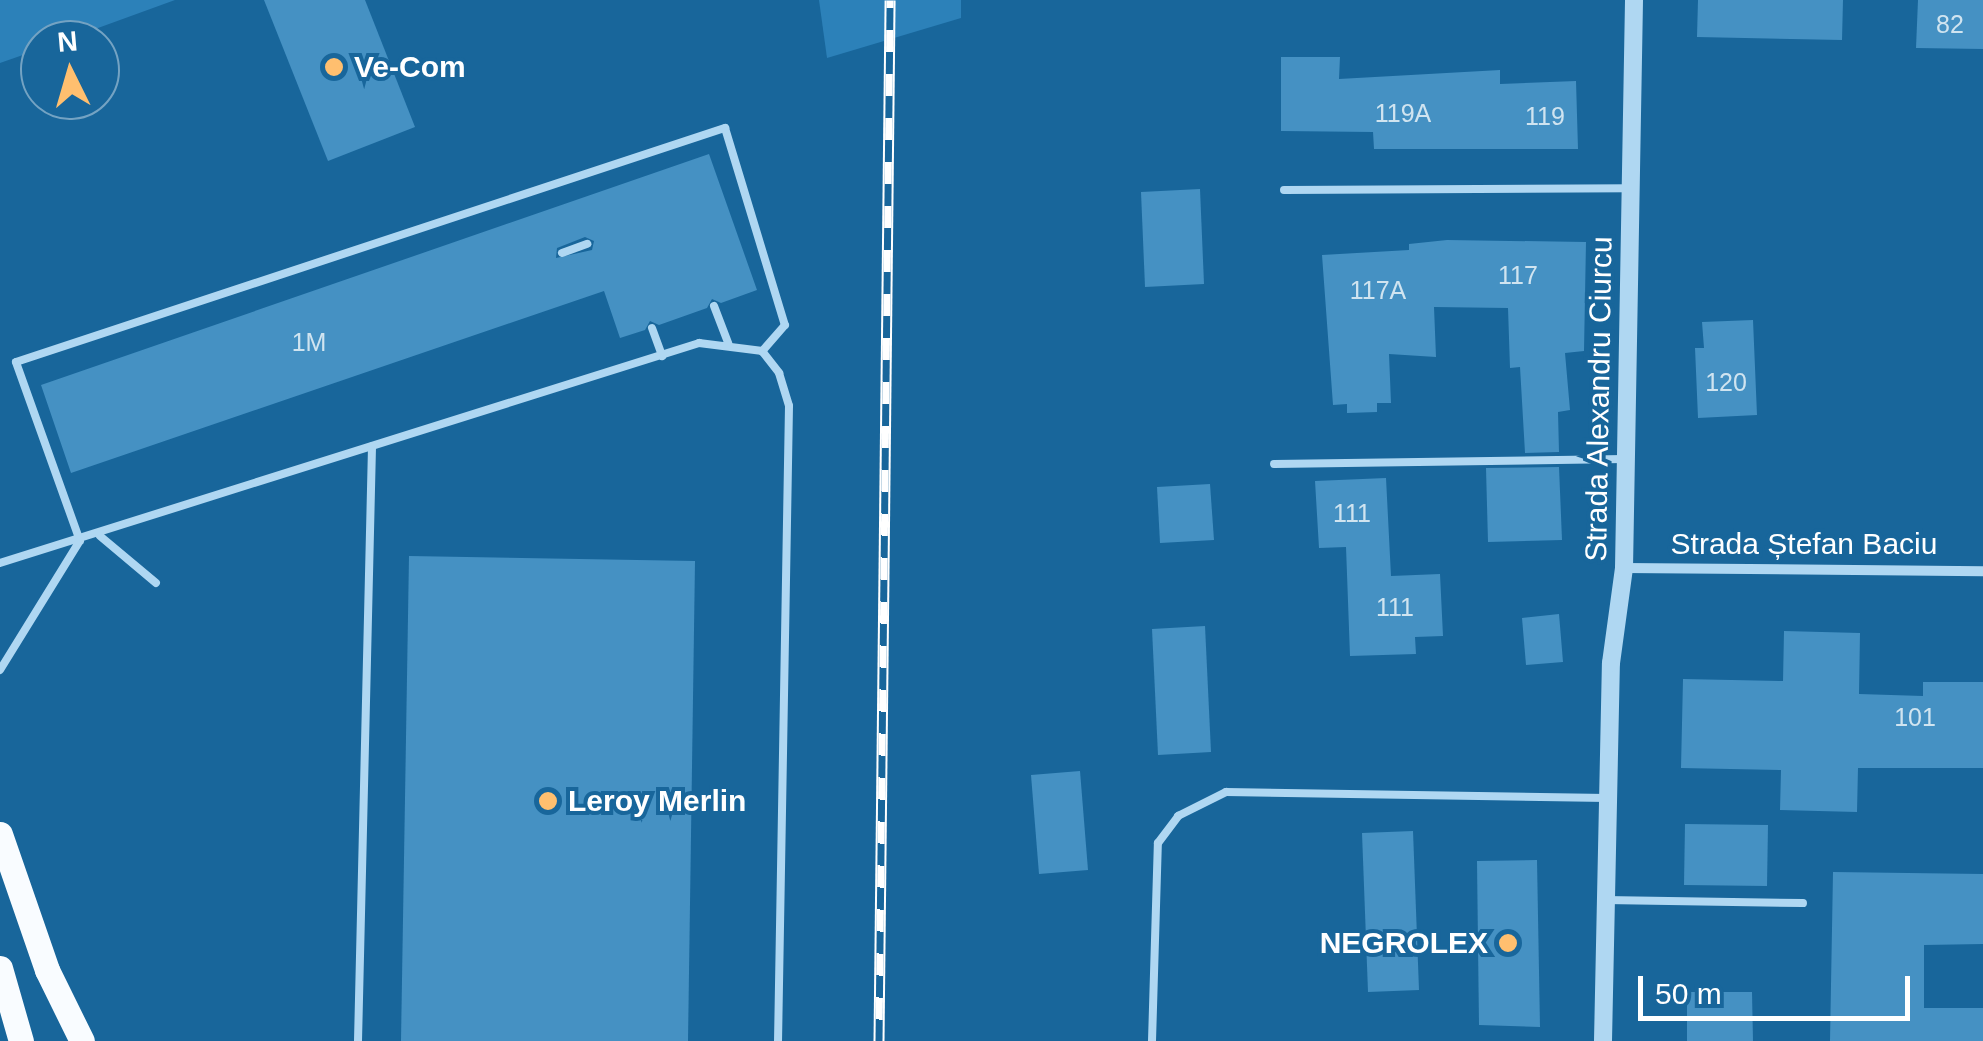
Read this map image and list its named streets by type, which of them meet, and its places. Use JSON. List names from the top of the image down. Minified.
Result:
{"streets":{"street":["Strada Alexandru Ciurcu","Strada Ștefan Baciu"]},"crossings":[["Strada Alexandru Ciurcu","Strada Ștefan Baciu"]],"places":["Ve-Com","Leroy Merlin","NEGROLEX"],"house_numbers":["82","119A","119","117","117A","1M","120","111","111","101"],"scale_bar":"50 m","north":"top"}
